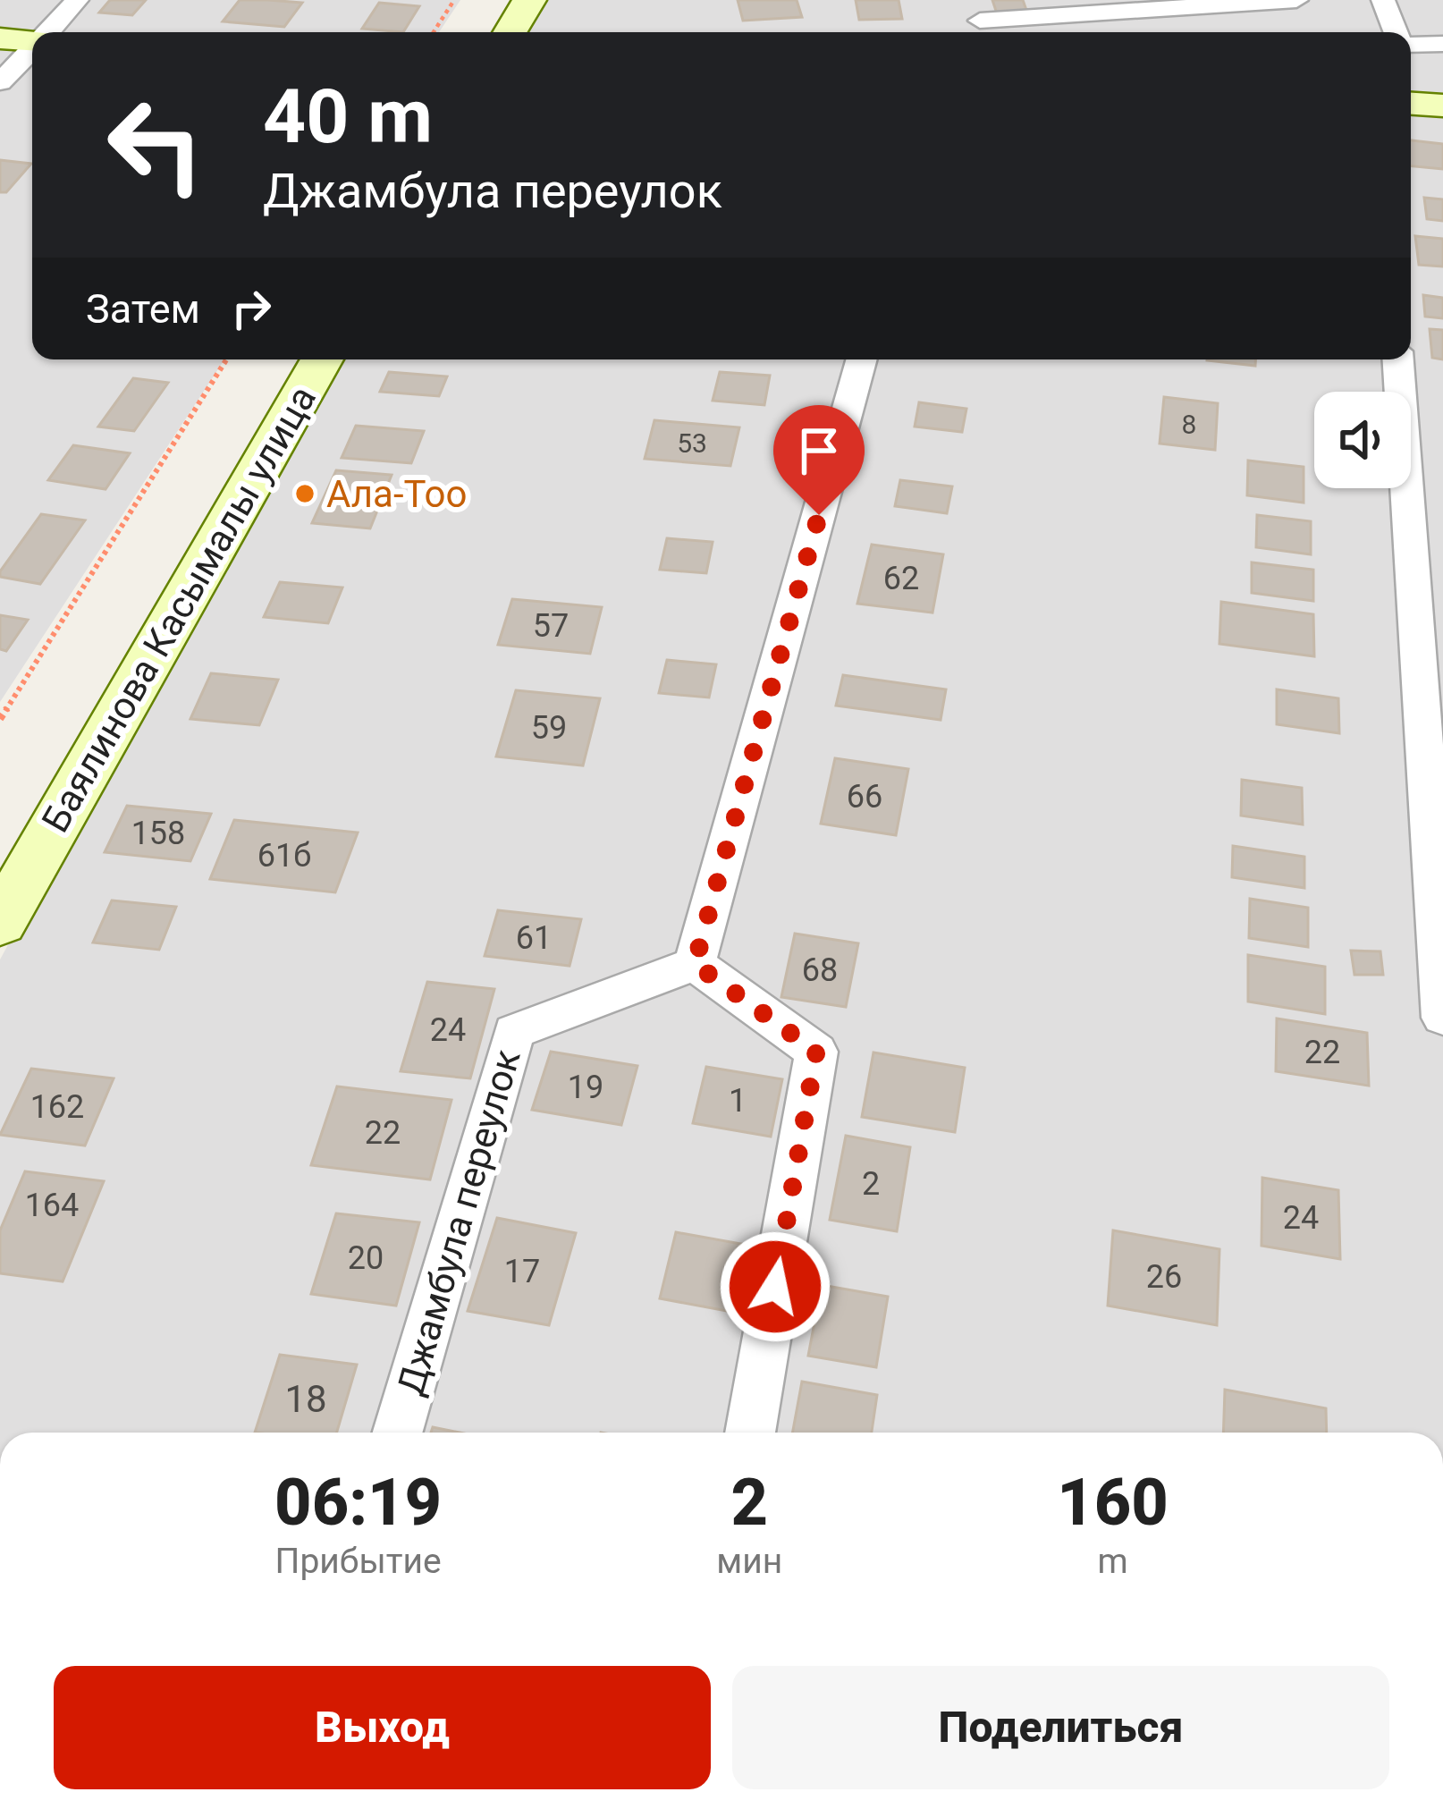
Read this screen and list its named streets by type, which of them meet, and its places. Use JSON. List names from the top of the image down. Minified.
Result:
{"streets":{"main road":["Баялинова Касымалы улица"],"street":["Джамбула переулок"]},"places":["Ала-Тоо"],"house_numbers":["8","53","62","57","59","66","158","61б","61","68","24","22","19","1","162","22","2","164","24","20","17","26","18"],"page":{"turn":["40 m","Джамбула переулок"],"then":"Затем","eta":["06:19","Прибытие","2","мин","160","m"],"buttons":["Выход","Поделиться"]}}
